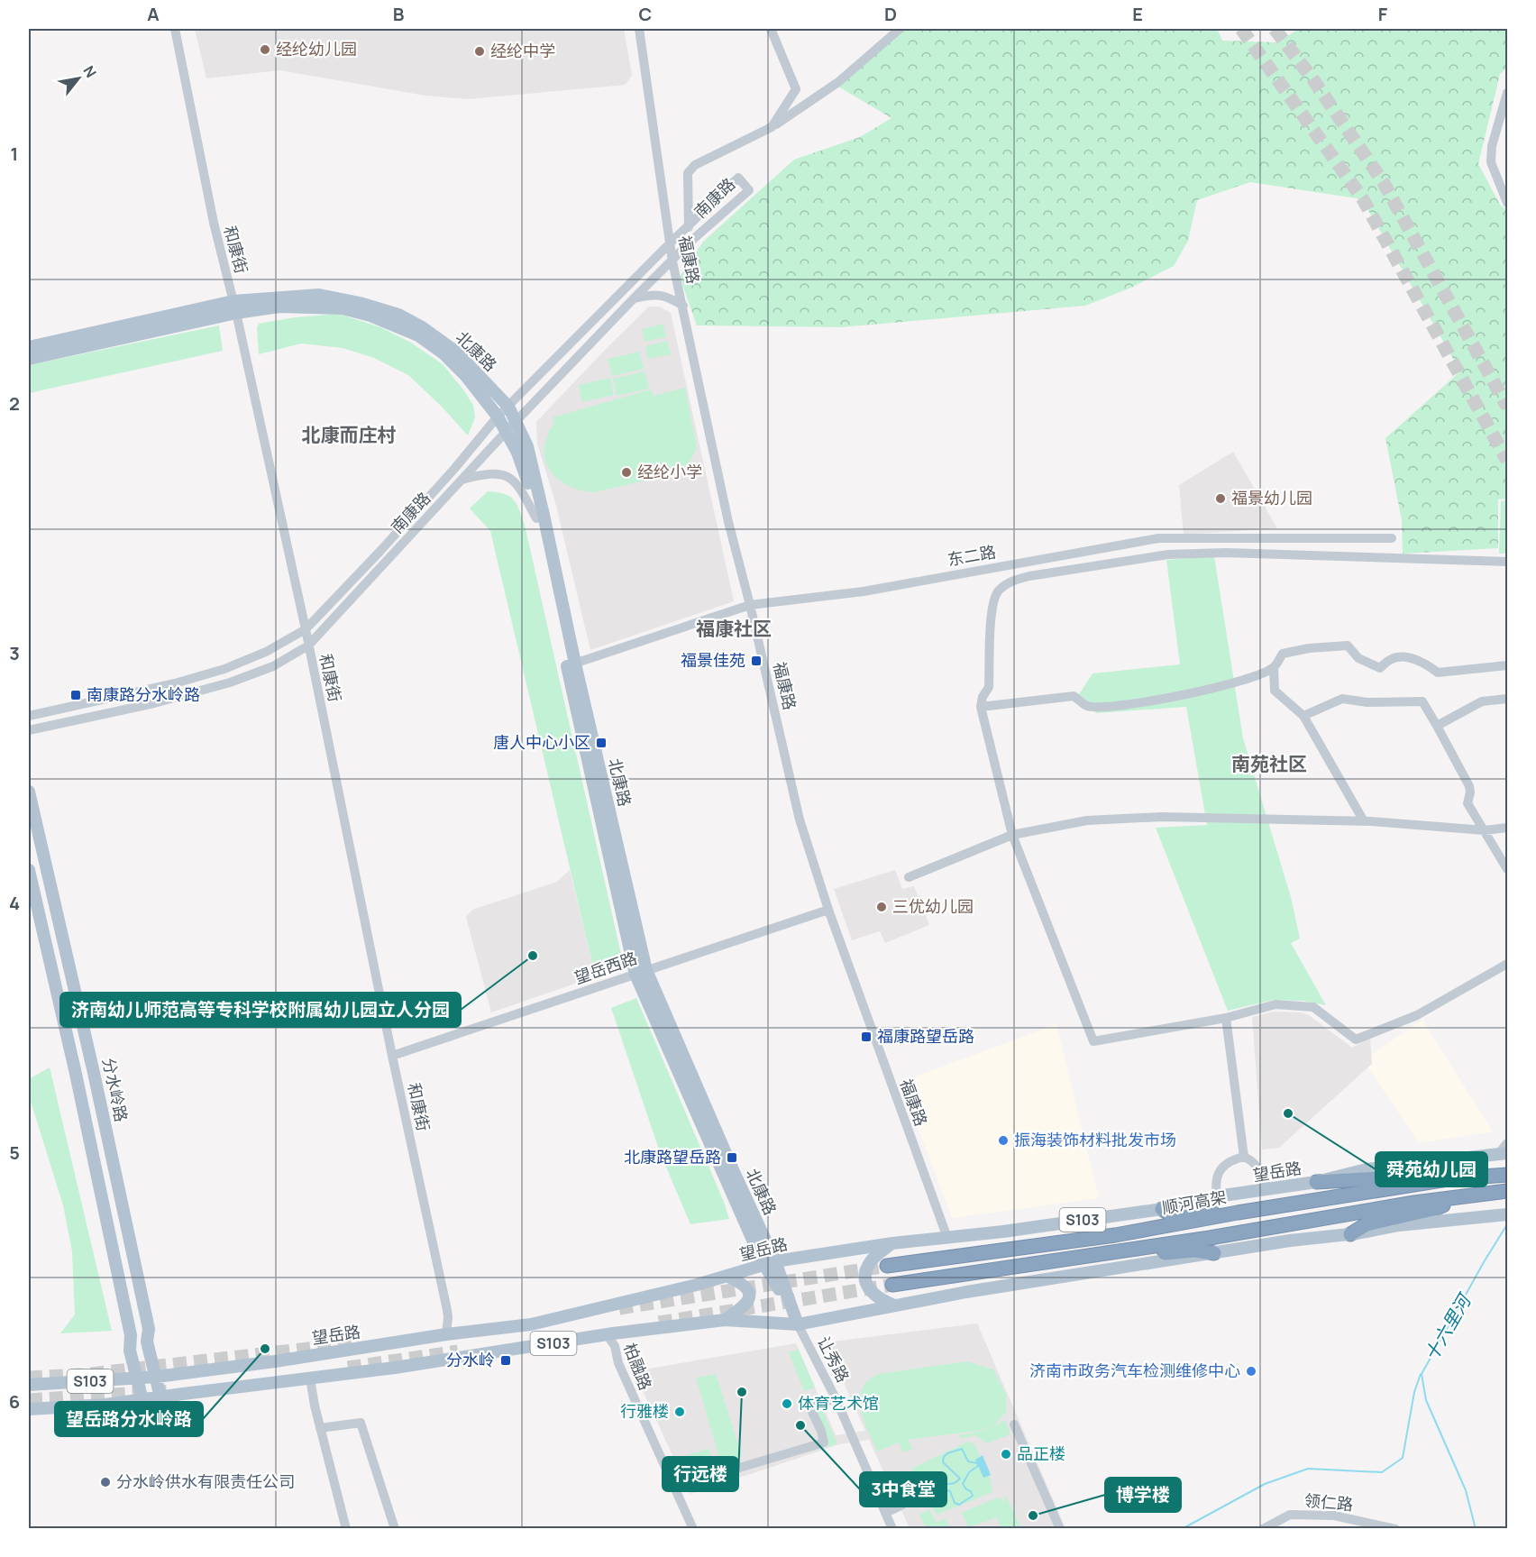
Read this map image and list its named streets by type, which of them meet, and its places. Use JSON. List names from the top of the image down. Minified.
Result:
{"streets":{"highway":["顺河高架"],"main road":["北康路","分水岭路","望岳路","S103"],"street":["南康路","和康街","福康路","东二路","望岳西路","让秀路","柏融路","领仁路"]},"crossings":[["南康路","和康街"],["南康路","福康路"],["南康路","北康路"],["和康街","北康路"],["和康街","望岳西路"],["和康街","望岳路"],["福康路","东二路"],["福康路","望岳西路"],["福康路","望岳路"],["北康路","东二路"],["北康路","望岳西路"],["北康路","望岳路"],["北康路","S103"],["北康路","让秀路"],["分水岭路","望岳路"],["分水岭路","S103"],["S103","让秀路"],["S103","柏融路"]],"districts":["北康而庄村","福康社区","南苑社区"],"water":["十六里河"],"places":{"other":["经纶幼儿园","经纶中学","经纶小学","福景幼儿园","三优幼儿园","济南幼儿师范高等专科学校附属幼儿园立人分园","舜苑幼儿园","振海装饰材料批发市场","望岳路分水岭路","济南市政务汽车检测维修中心","行远楼","体育艺术馆","行雅楼","3中食堂","品正楼","分水岭供水有限责任公司","博学楼"],"transit":["福景佳苑","南康路分水岭路","唐人中心小区","福康路望岳路","北康路望岳路","分水岭"]},"north":"top right","grid":{"columns":["A","B","C","D","E","F"],"rows":["1","2","3","4","5","6"]}}
